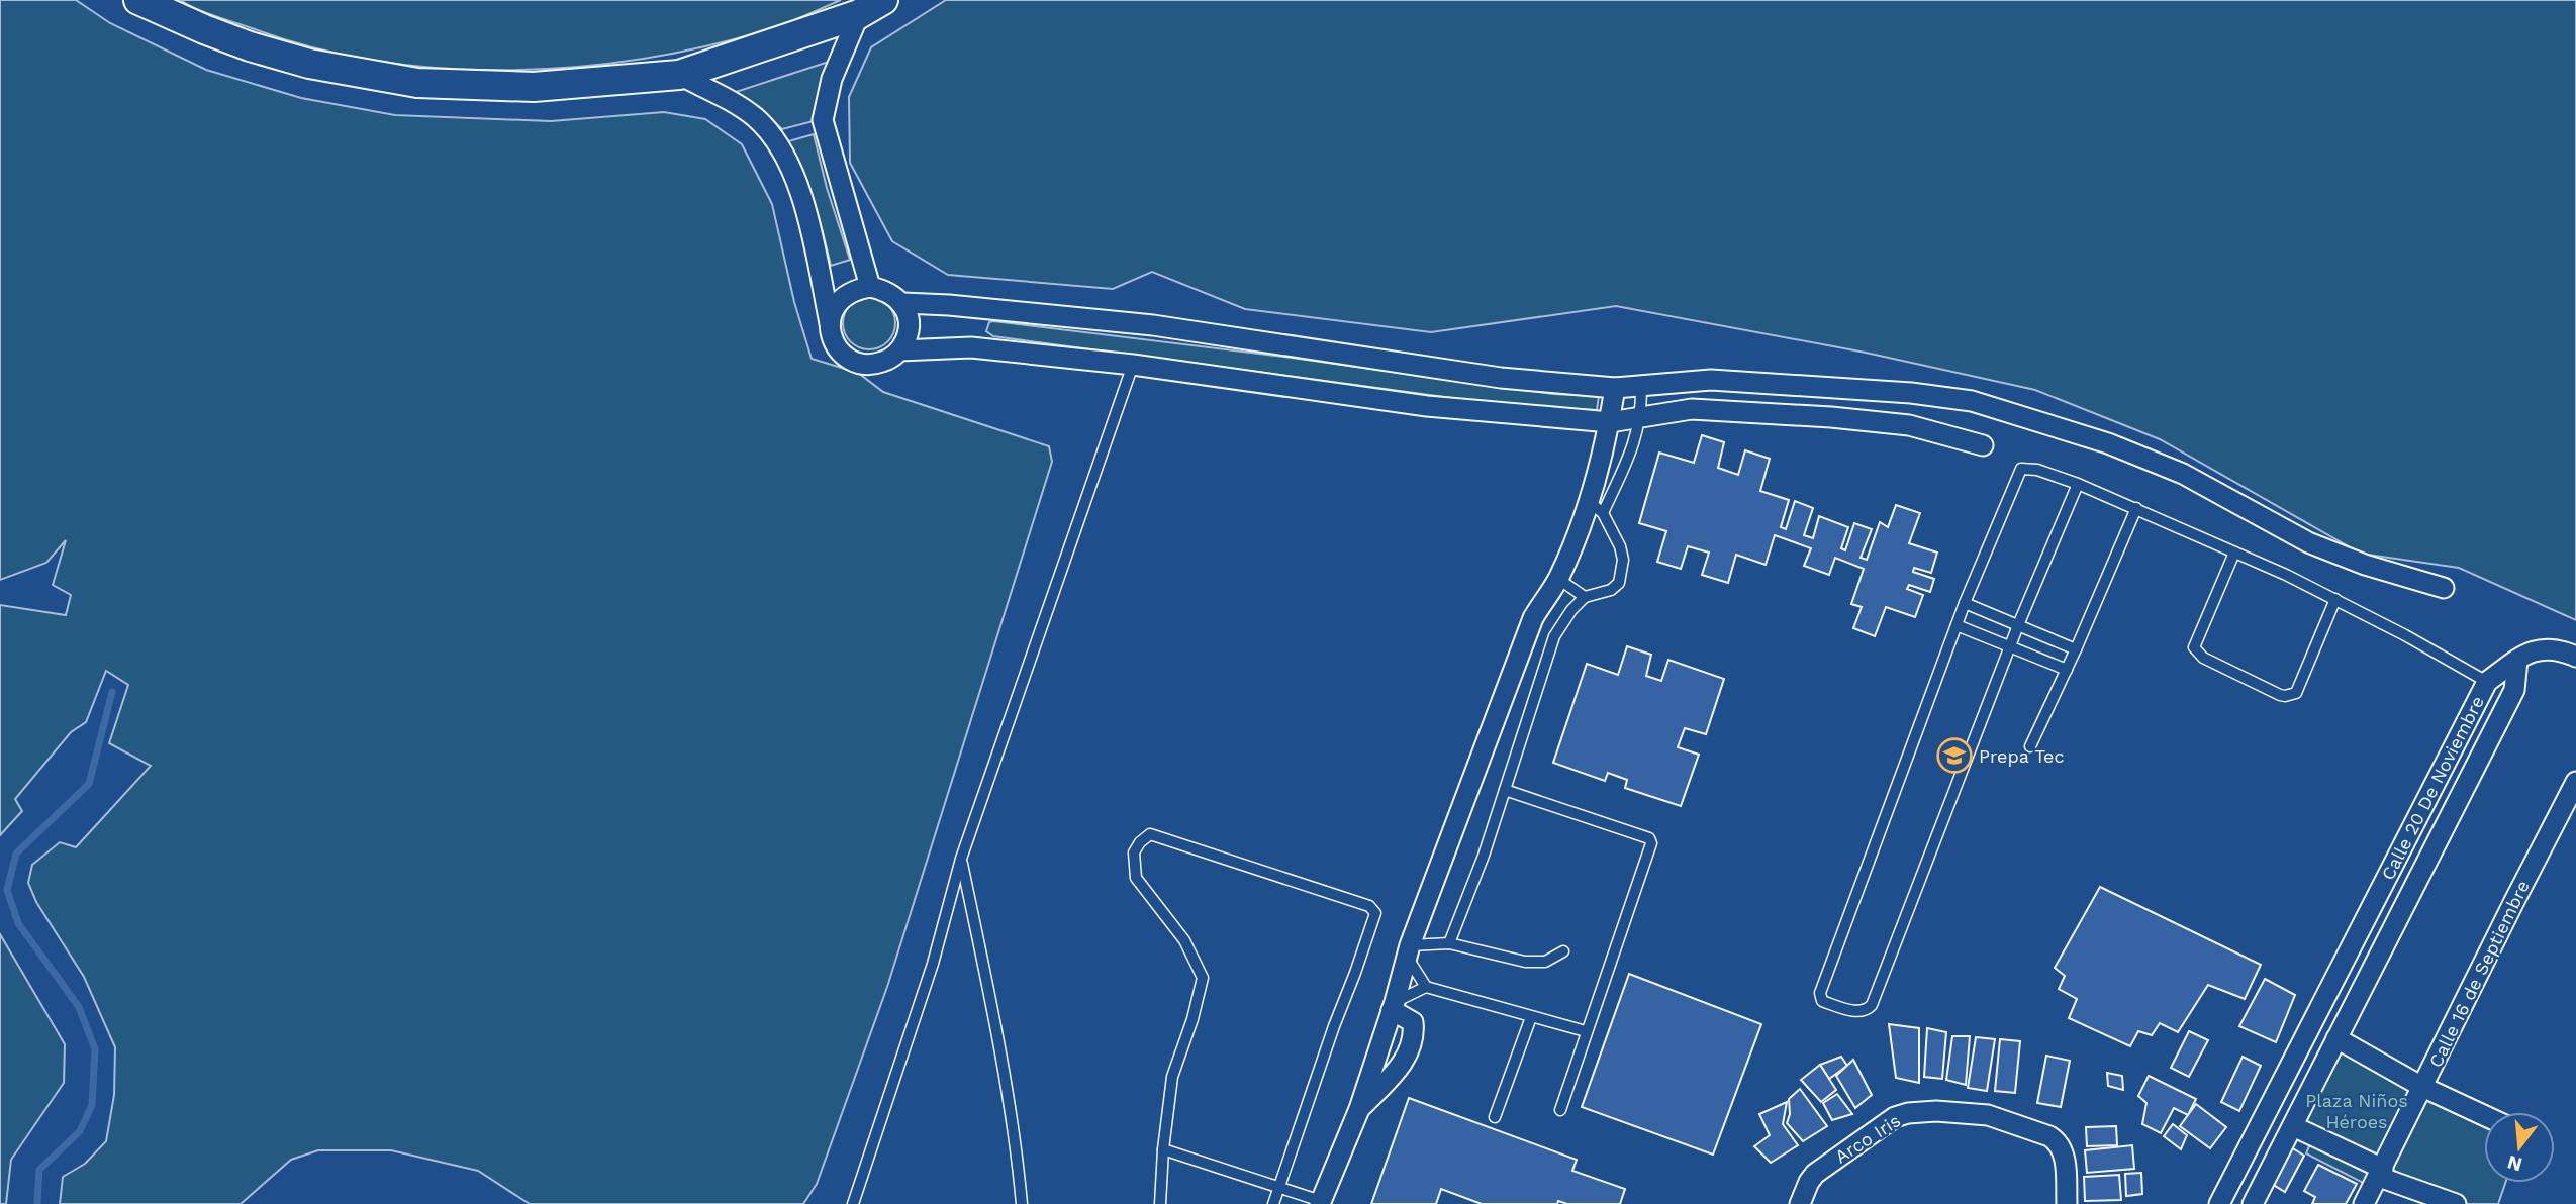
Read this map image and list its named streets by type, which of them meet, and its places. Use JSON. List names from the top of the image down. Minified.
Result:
{"streets":{"street":["Calle 20 De Noviembre","Calle 16 de Septiembre","Arco Iris"]},"parks":["Plaza Niños Héroes"],"places":{"school or university":["Prepa Tec"]},"north":"bottom"}
